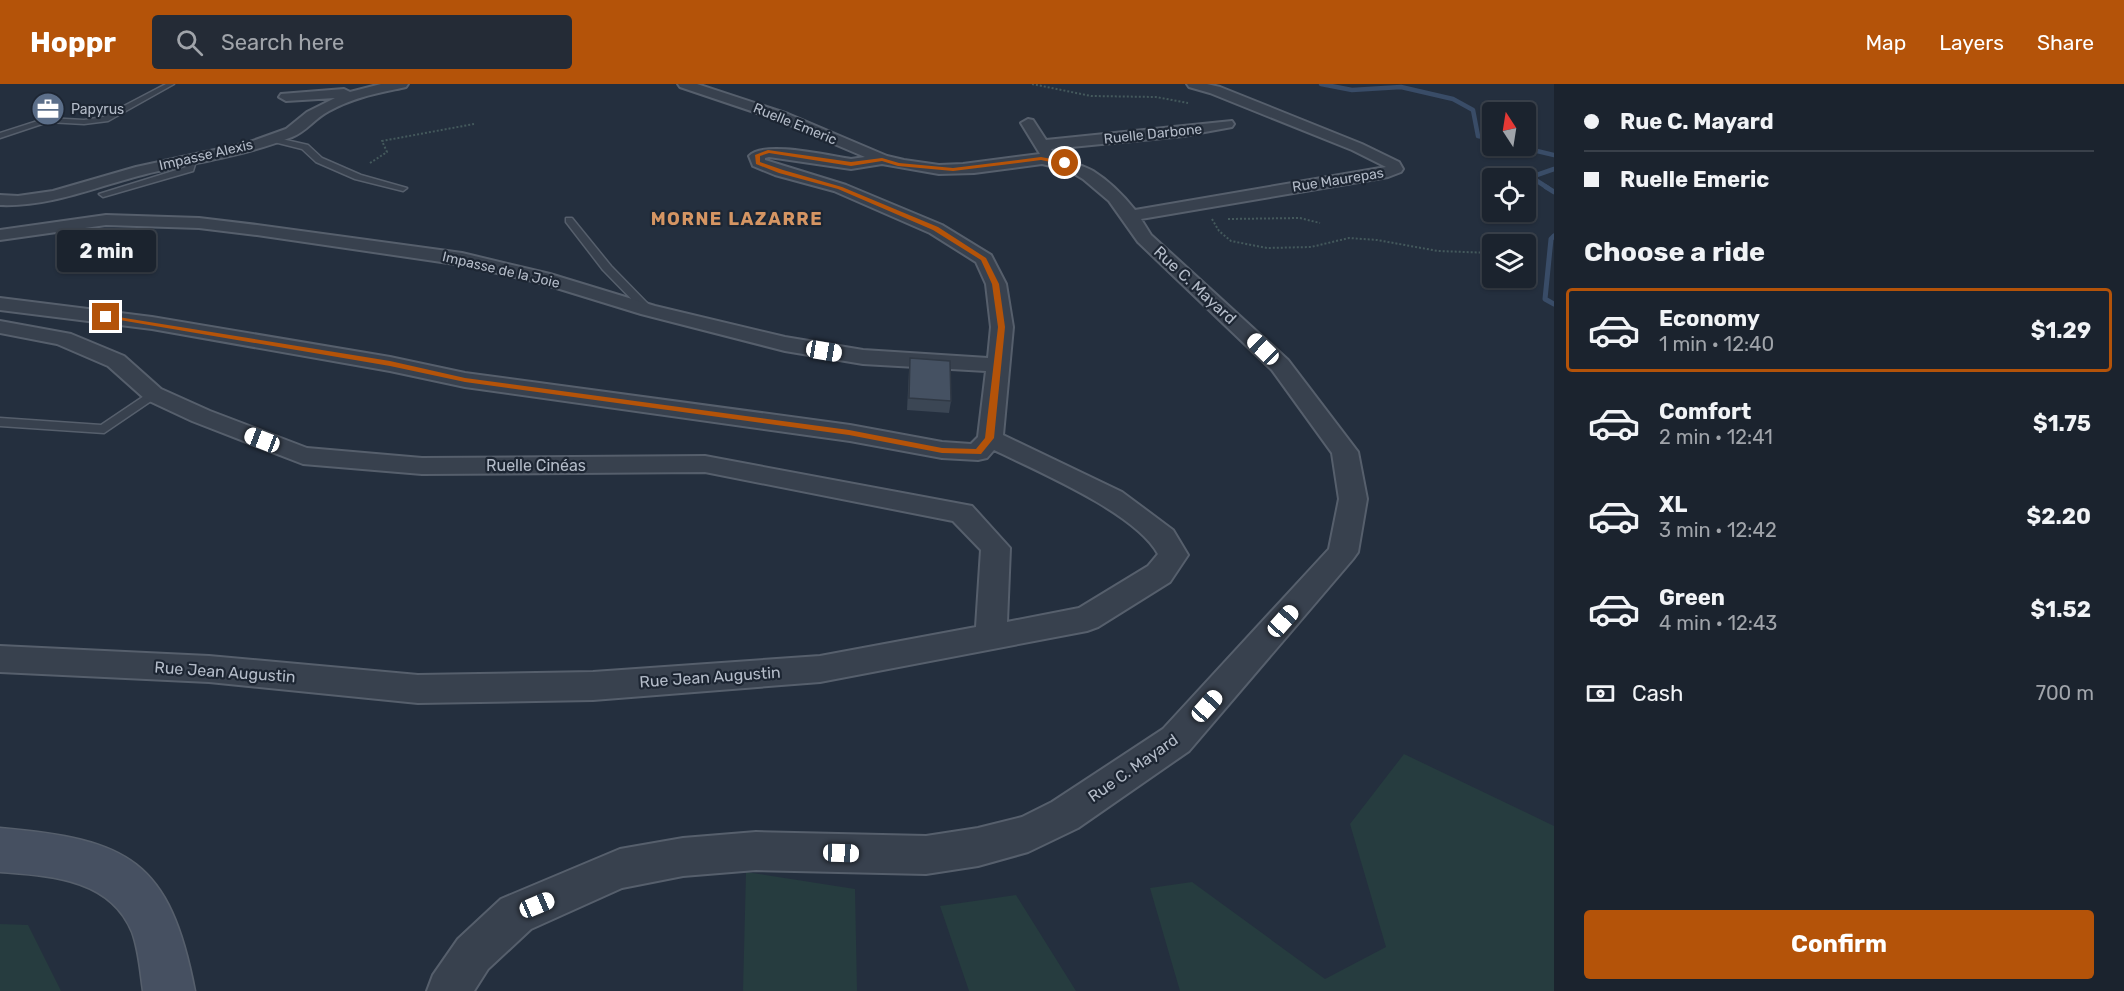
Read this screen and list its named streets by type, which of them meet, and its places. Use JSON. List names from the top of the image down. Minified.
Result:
{"streets":{"street":["Ruelle Emeric","Ruelle Darbone","Impasse Alexis","Rue Maurepas","Impasse de la Joie","Rue C. Mayard","Ruelle Cinéas","Rue Jean Augustin"]},"crossings":[["Ruelle Emeric","Impasse de la Joie"],["Ruelle Emeric","Rue C. Mayard"],["Ruelle Emeric","Rue Jean Augustin"],["Ruelle Darbone","Rue C. Mayard"],["Rue Maurepas","Rue C. Mayard"],["Ruelle Cinéas","Rue Jean Augustin"]],"districts":["MORNE LAZARRE"],"places":{"office":["Papyrus"]},"north":"top","page":{"header":"Hoppr","search":"Search here","nav":["Map","Layers","Share"],"banner":["Rue C. Mayard","Ruelle Emeric"],"heading":"Choose a ride","bubble":"2 min","list":[{"name":"Economy","note":"1 min · 12:40","value":"$1.29"},{"name":"Comfort","note":"2 min · 12:41","value":"$1.75"},{"name":"XL","note":"3 min · 12:42","value":"$2.20"},{"name":"Green","note":"4 min · 12:43","value":"$1.52"}],"pay":["Cash","700 m"],"buttons":"Confirm"}}
